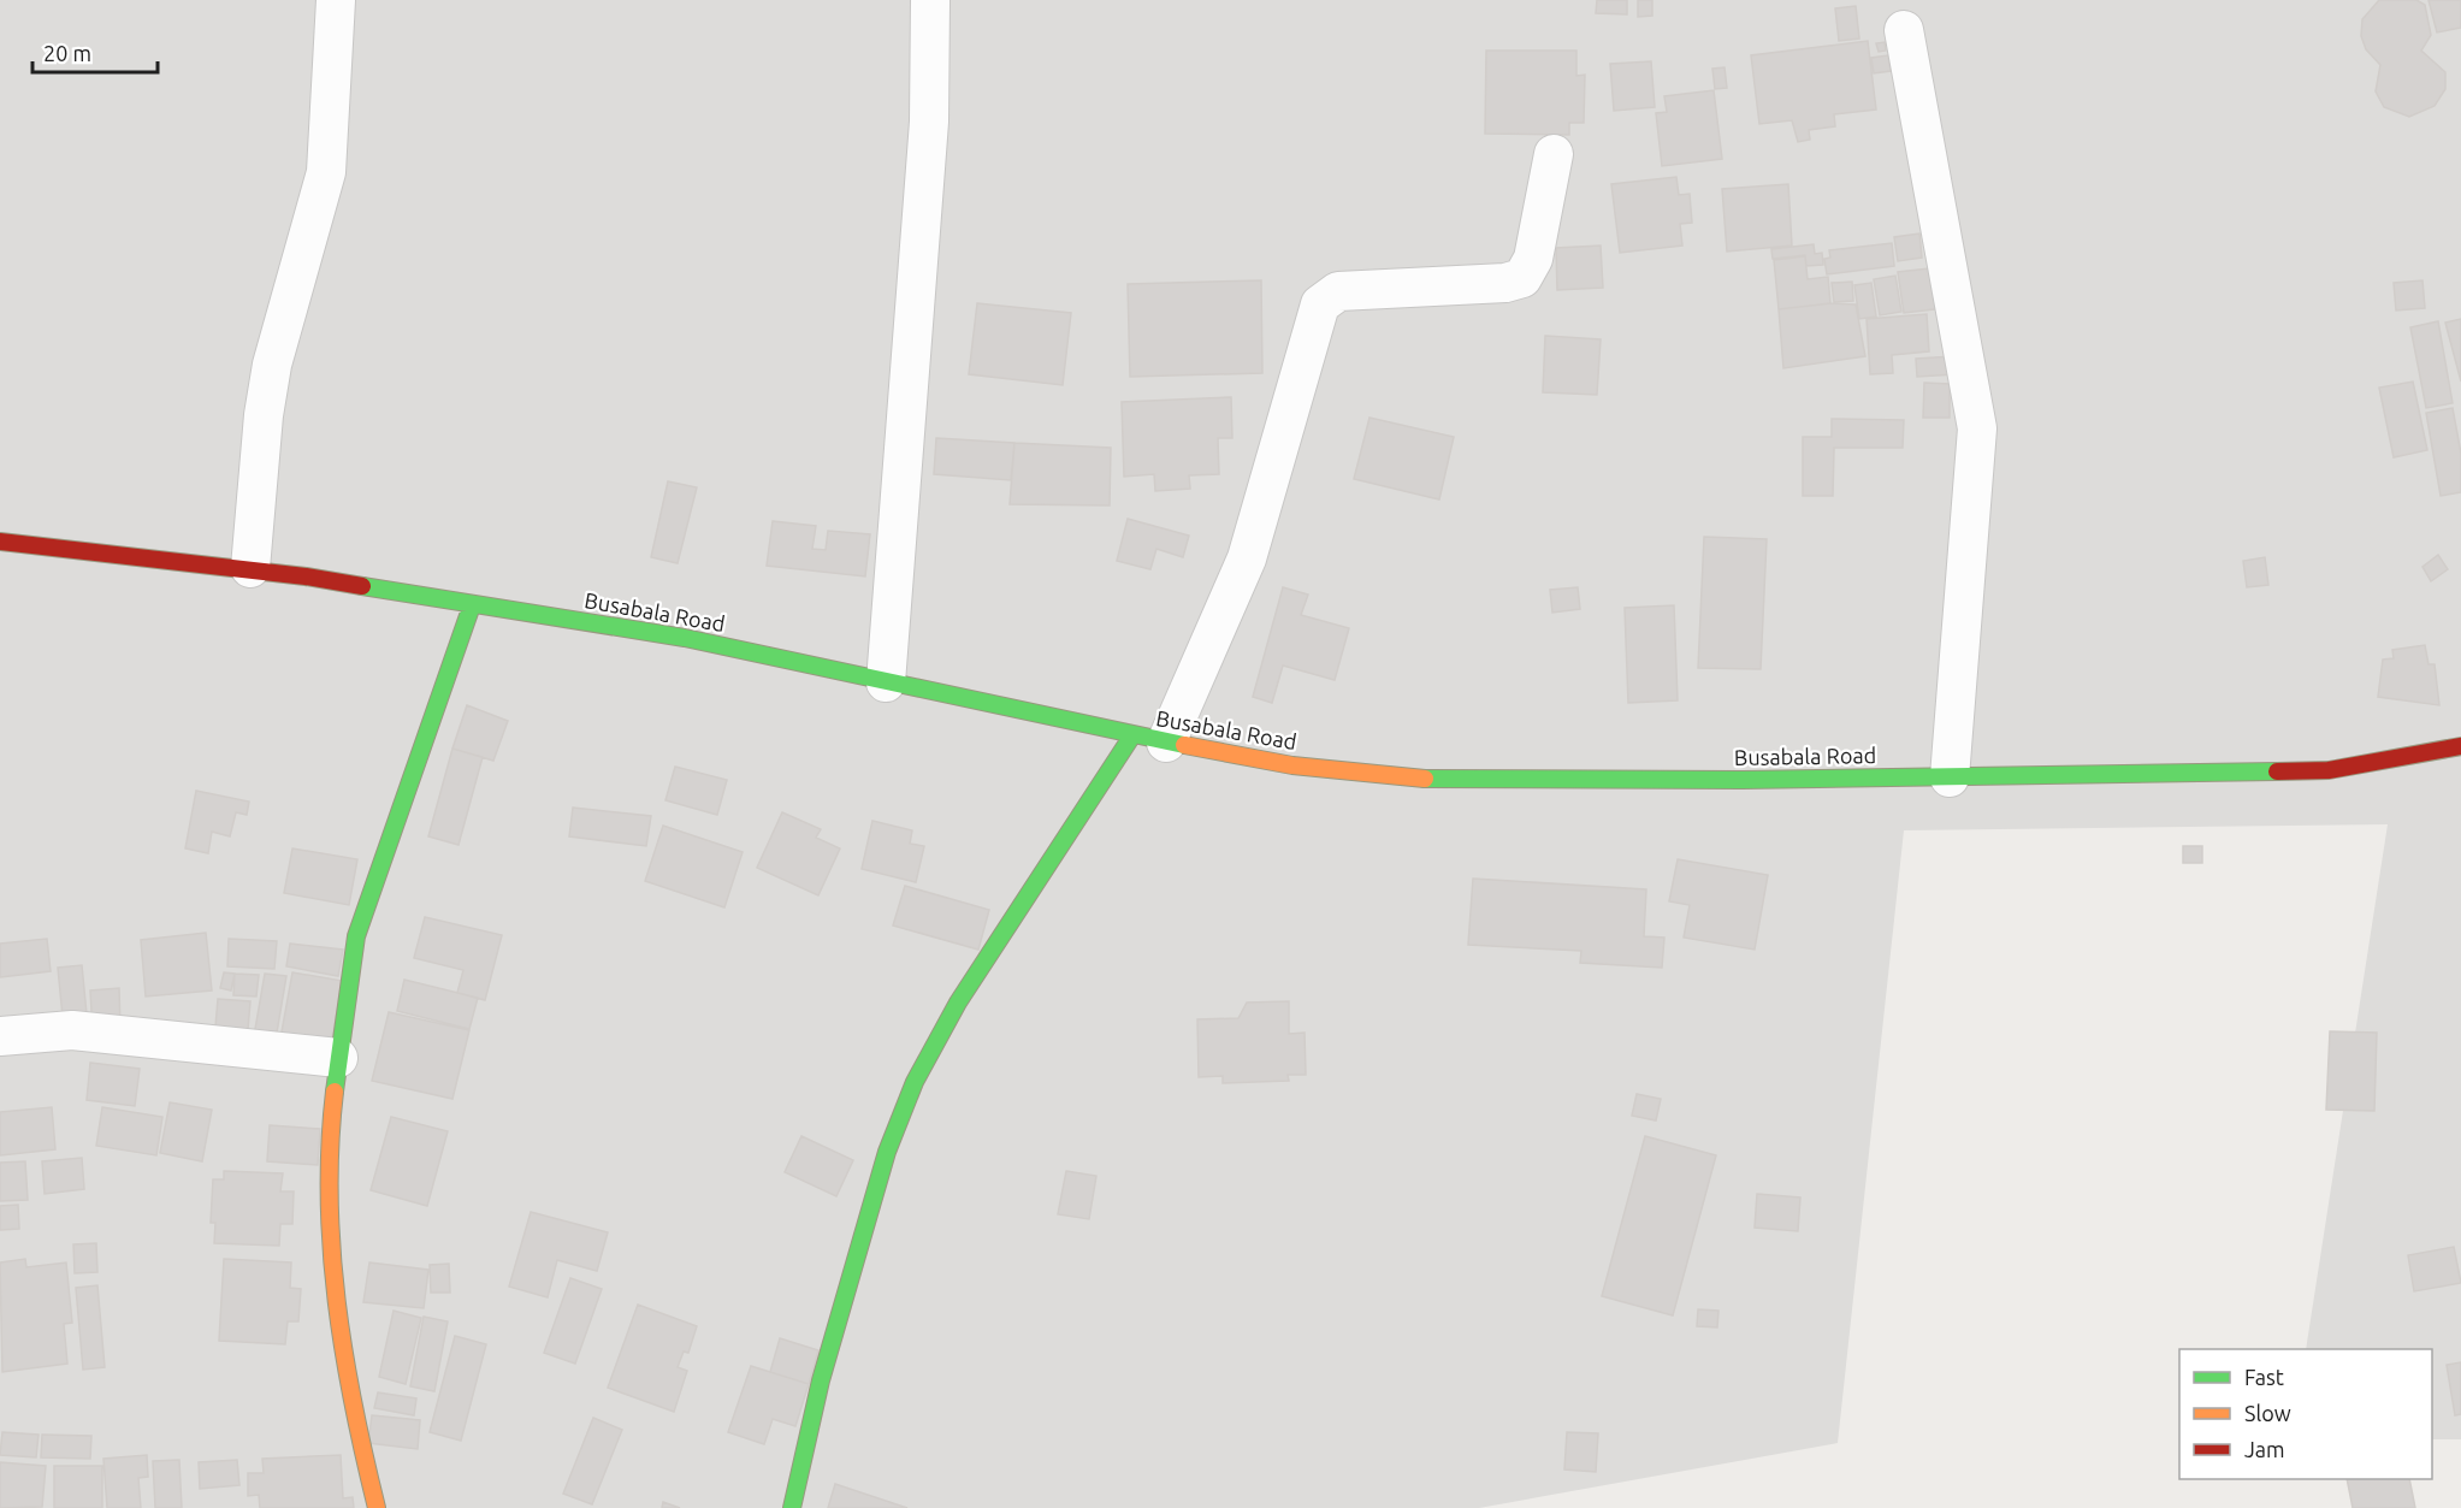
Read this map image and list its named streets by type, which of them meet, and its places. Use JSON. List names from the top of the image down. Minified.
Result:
{"streets":{"street":["Busabala Road"]},"legend":["Fast","Slow","Jam"],"scale_bar":"20 m"}
